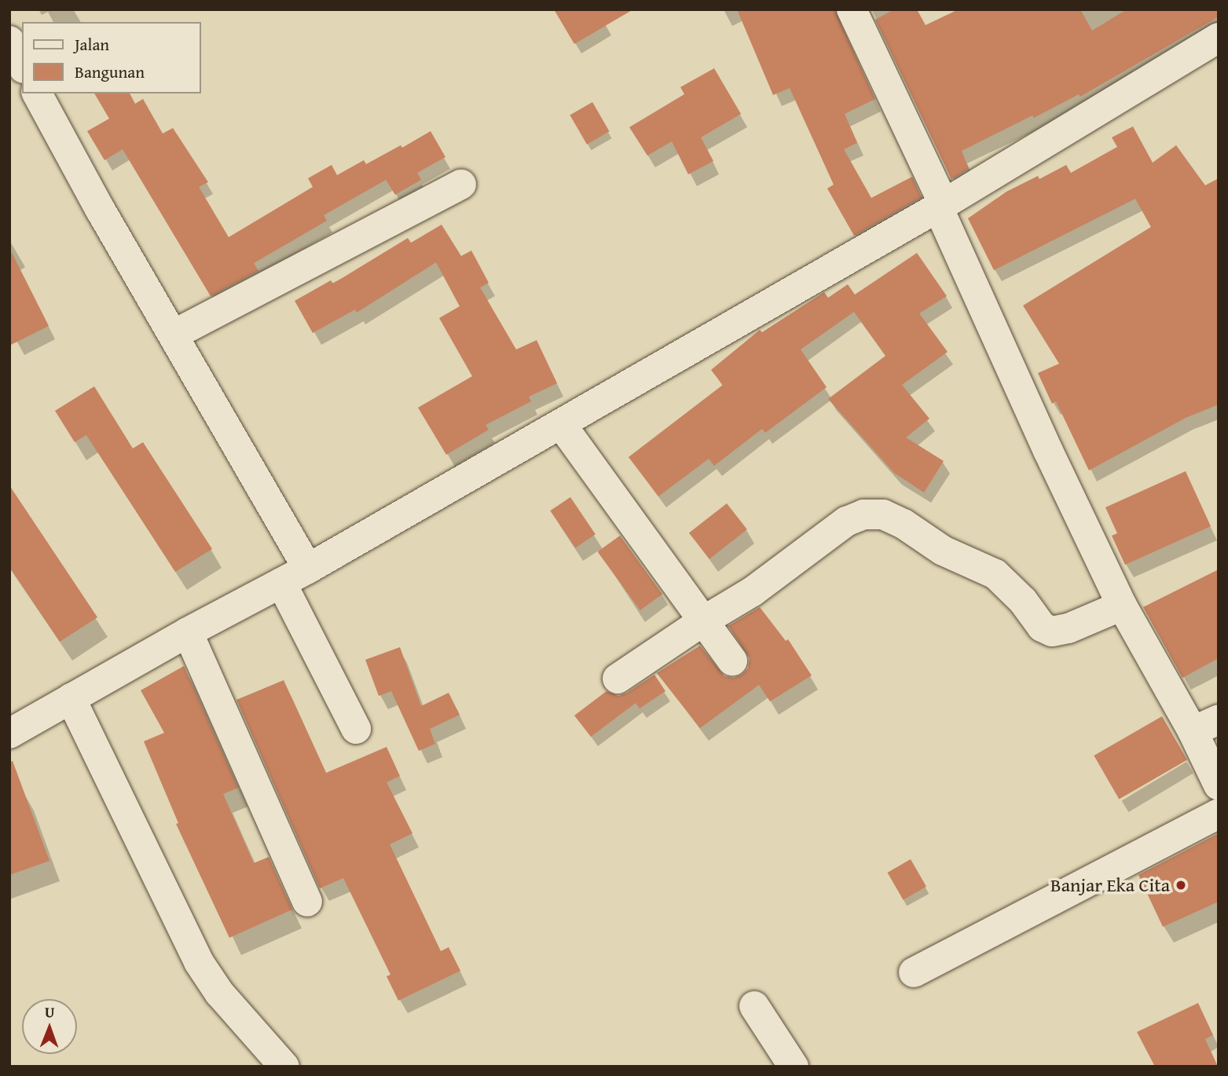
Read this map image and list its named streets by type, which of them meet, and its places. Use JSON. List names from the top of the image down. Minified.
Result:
{"places":["Banjar Eka Cita"],"legend":["Jalan","Bangunan"],"north":"top"}
